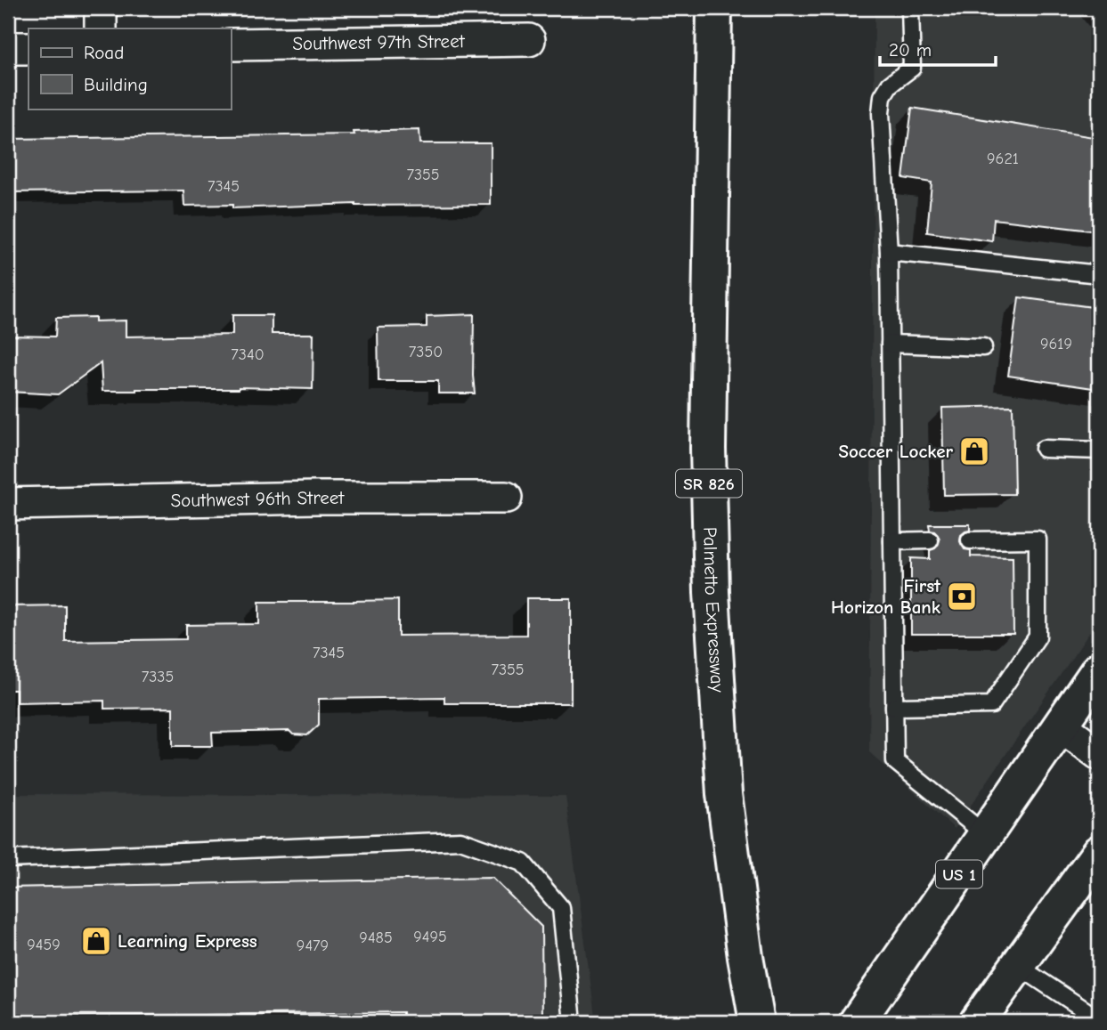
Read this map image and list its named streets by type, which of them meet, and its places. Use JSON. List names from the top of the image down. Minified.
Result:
{"streets":{"highway":["SR 826","Palmetto Expressway","US 1"],"street":["Southwest 97th Street","Southwest 96th Street"]},"places":{"shop":["Soccer Locker","Learning Express"],"bank":["First Horizon Bank"]},"house_numbers":["9621","7355","7345","9619","7350","7340","7345","7355","7335","9495","9485","9459","9479"],"legend":["Road","Building"],"scale_bar":"20 m"}
